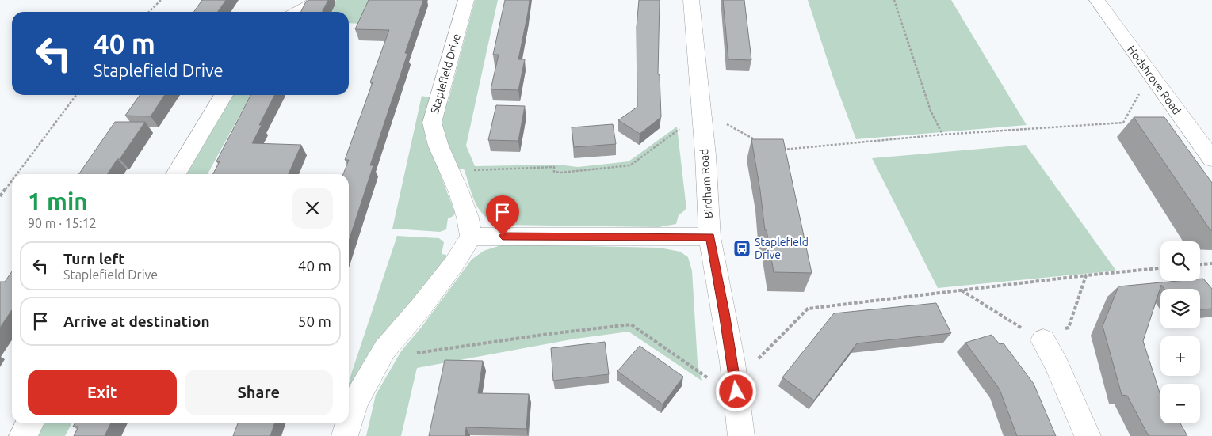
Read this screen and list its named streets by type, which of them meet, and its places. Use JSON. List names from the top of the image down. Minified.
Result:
{"streets":{"street":["Staplefield Drive","Hodshrove Road","Birdham Road"]},"places":{"bus stop":["Staplefield Drive"]},"page":{"turn":["40 m","Staplefield Drive"],"heading":["1 min","90 m · 15:12"],"map_buttons":["+","−"],"list":[{"name":"Turn left","note":"Staplefield Drive","value":"40 m"},{"name":"Arrive at destination","value":"50 m"}],"buttons":["Exit","Share"]}}
